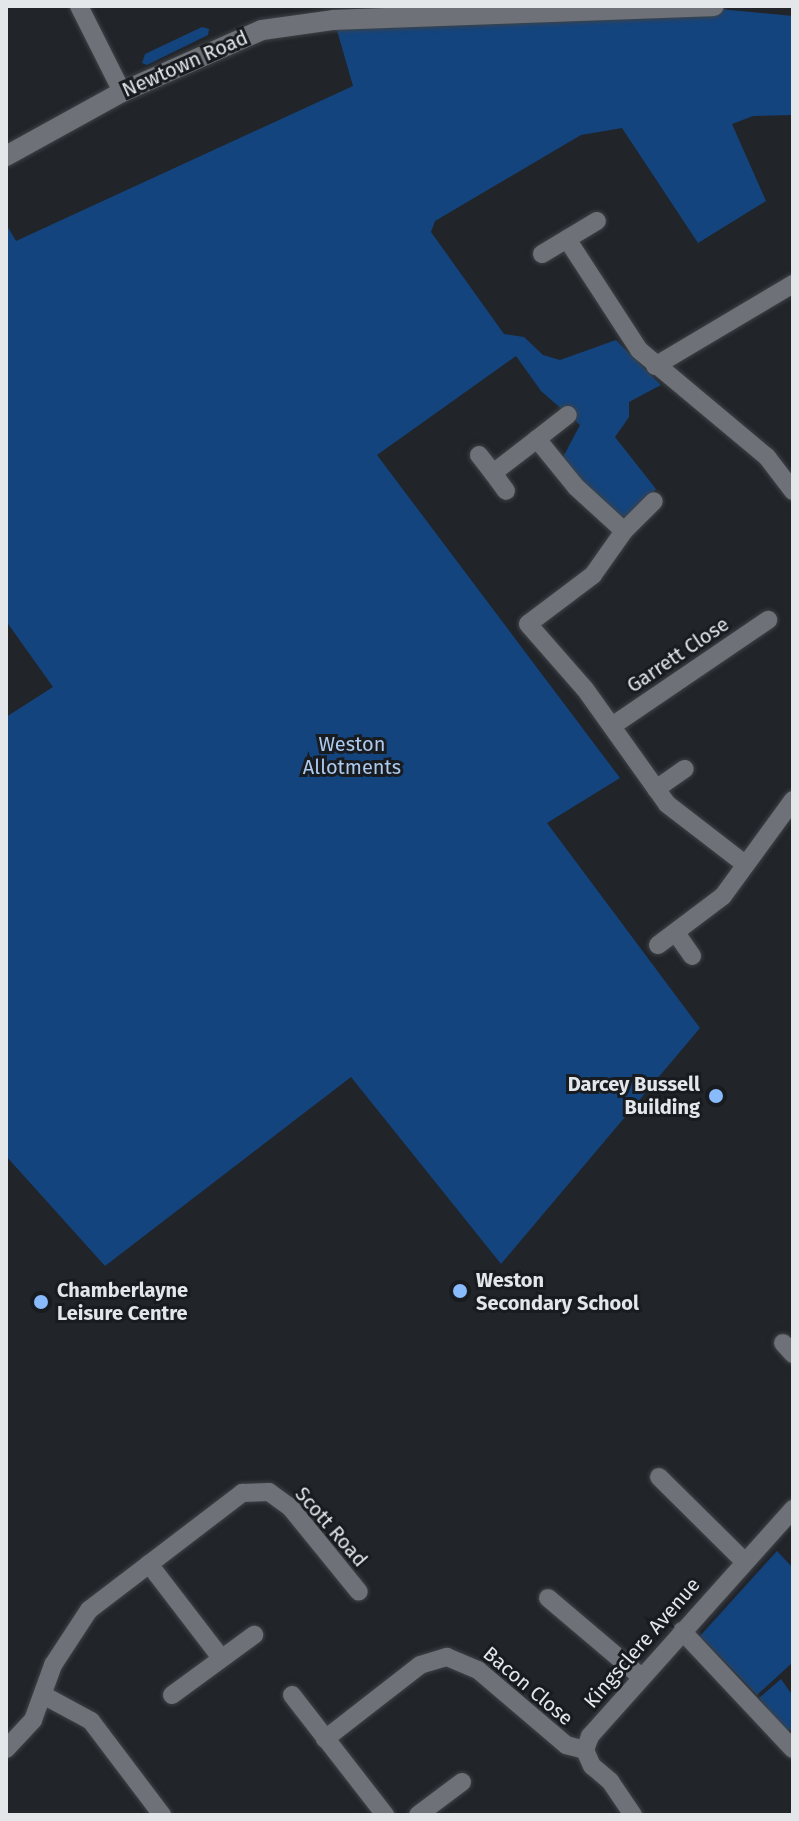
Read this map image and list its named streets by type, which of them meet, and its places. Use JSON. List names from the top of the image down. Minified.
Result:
{"streets":{"street":["Newtown Road","Garrett Close","Scott Road","Kingsclere Avenue","Bacon Close"]},"crossings":[["Kingsclere Avenue","Bacon Close"]],"parks":["Weston Allotments"],"places":["Darcey Bussell Building","Weston Secondary School","Chamberlayne Leisure Centre"]}
